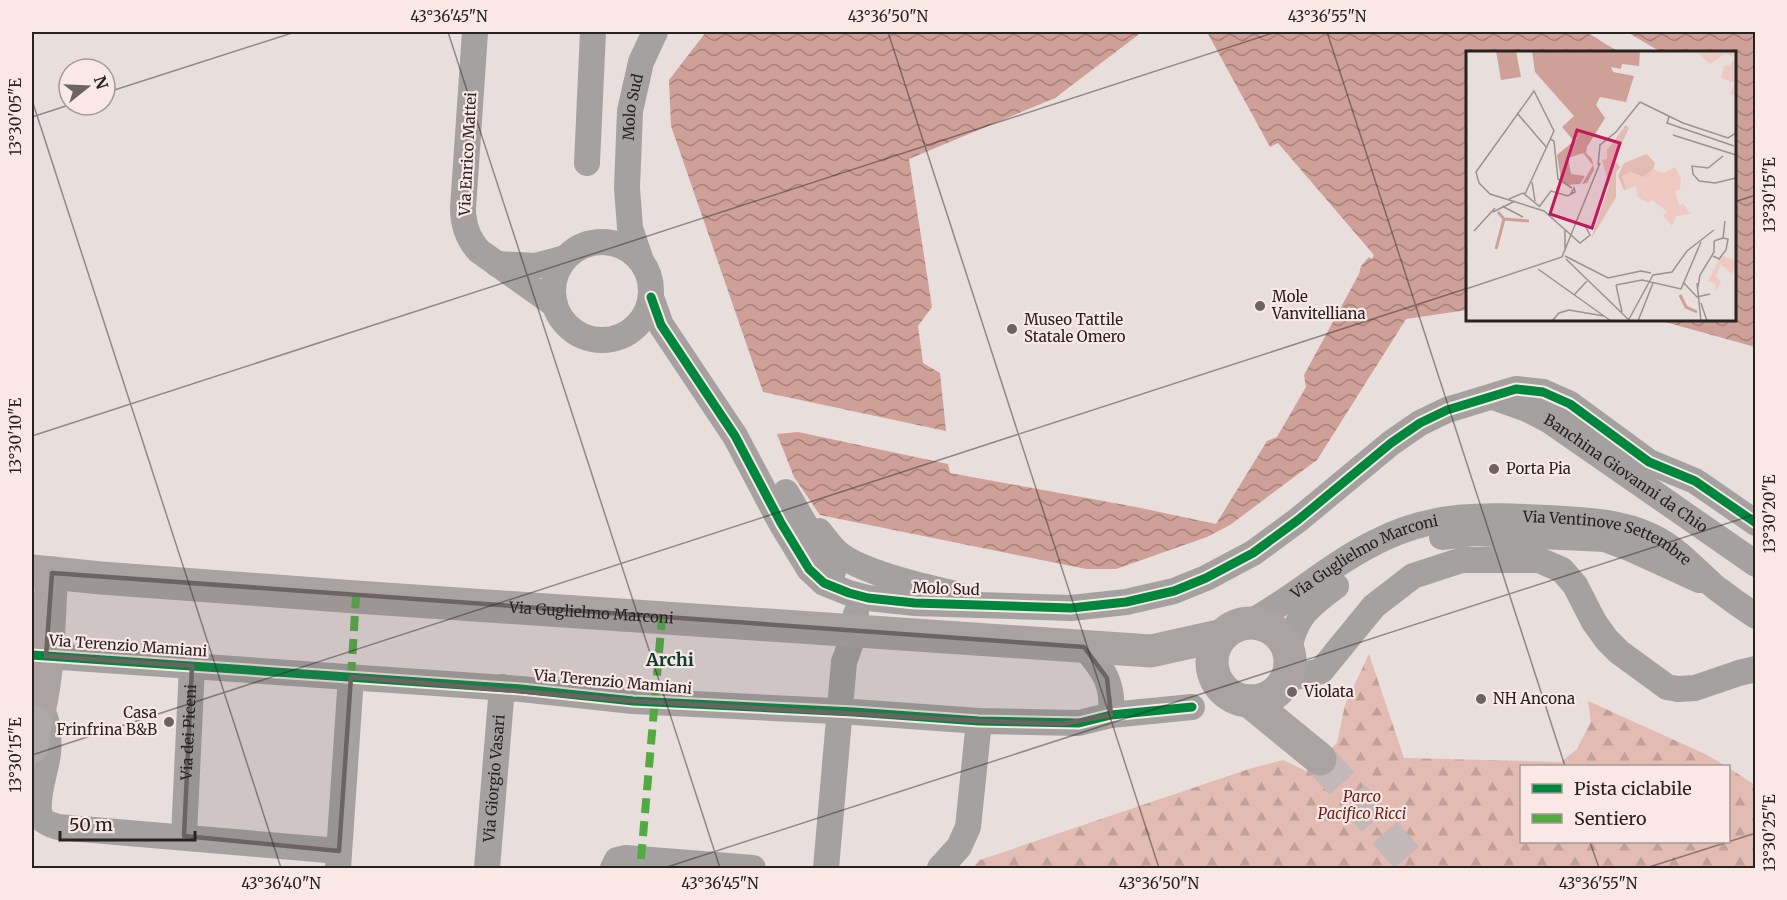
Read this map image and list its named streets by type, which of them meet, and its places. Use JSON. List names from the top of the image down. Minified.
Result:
{"streets":{"main road":["Via Guglielmo Marconi"],"street":["Molo Sud","Via Enrico Mattei","Banchina Giovanni da Chio","Via Ventinove Settembre","Via Terenzio Mamiani","Via dei Piceni","Via Giorgio Vasari"]},"crossings":[["Molo Sud","Via Enrico Mattei"],["Molo Sud","Banchina Giovanni da Chio"],["Molo Sud","Via Guglielmo Marconi"],["Via Ventinove Settembre","Via Guglielmo Marconi"],["Via Terenzio Mamiani","Via dei Piceni"],["Via Terenzio Mamiani","Via Giorgio Vasari"]],"districts":["Archi"],"parks":["Parco Pacifico Ricci"],"places":["Mole Vanvitelliana","Museo Tattile Statale Omero","Porta Pia","Violata","NH Ancona","Casa Frinfrina B&B"],"legend":["Pista ciclabile","Sentiero"],"scale_bar":"50 m","north":"right","coordinates":["43°36'45\"N","43°36'50\"N","43°36'55\"N","13°30'05\"E","13°30'15\"E","13°30'10\"E","13°30'20\"E","13°30'25\"E","43°36'40\"N"]}
